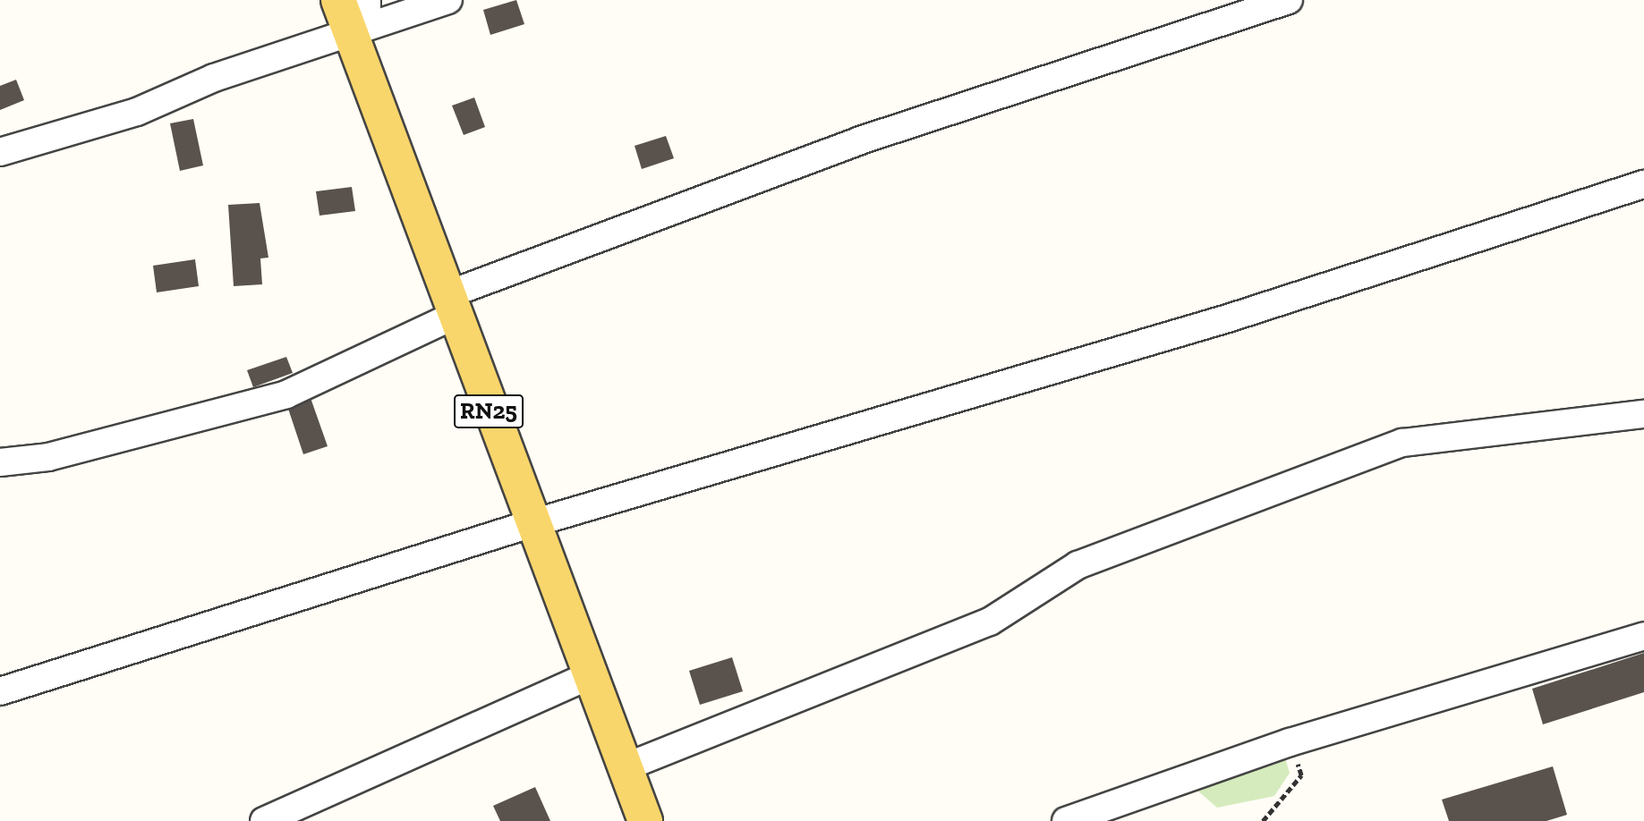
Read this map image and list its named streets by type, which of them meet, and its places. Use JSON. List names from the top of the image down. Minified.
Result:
{"streets":{"main road":["RN25"]}}
